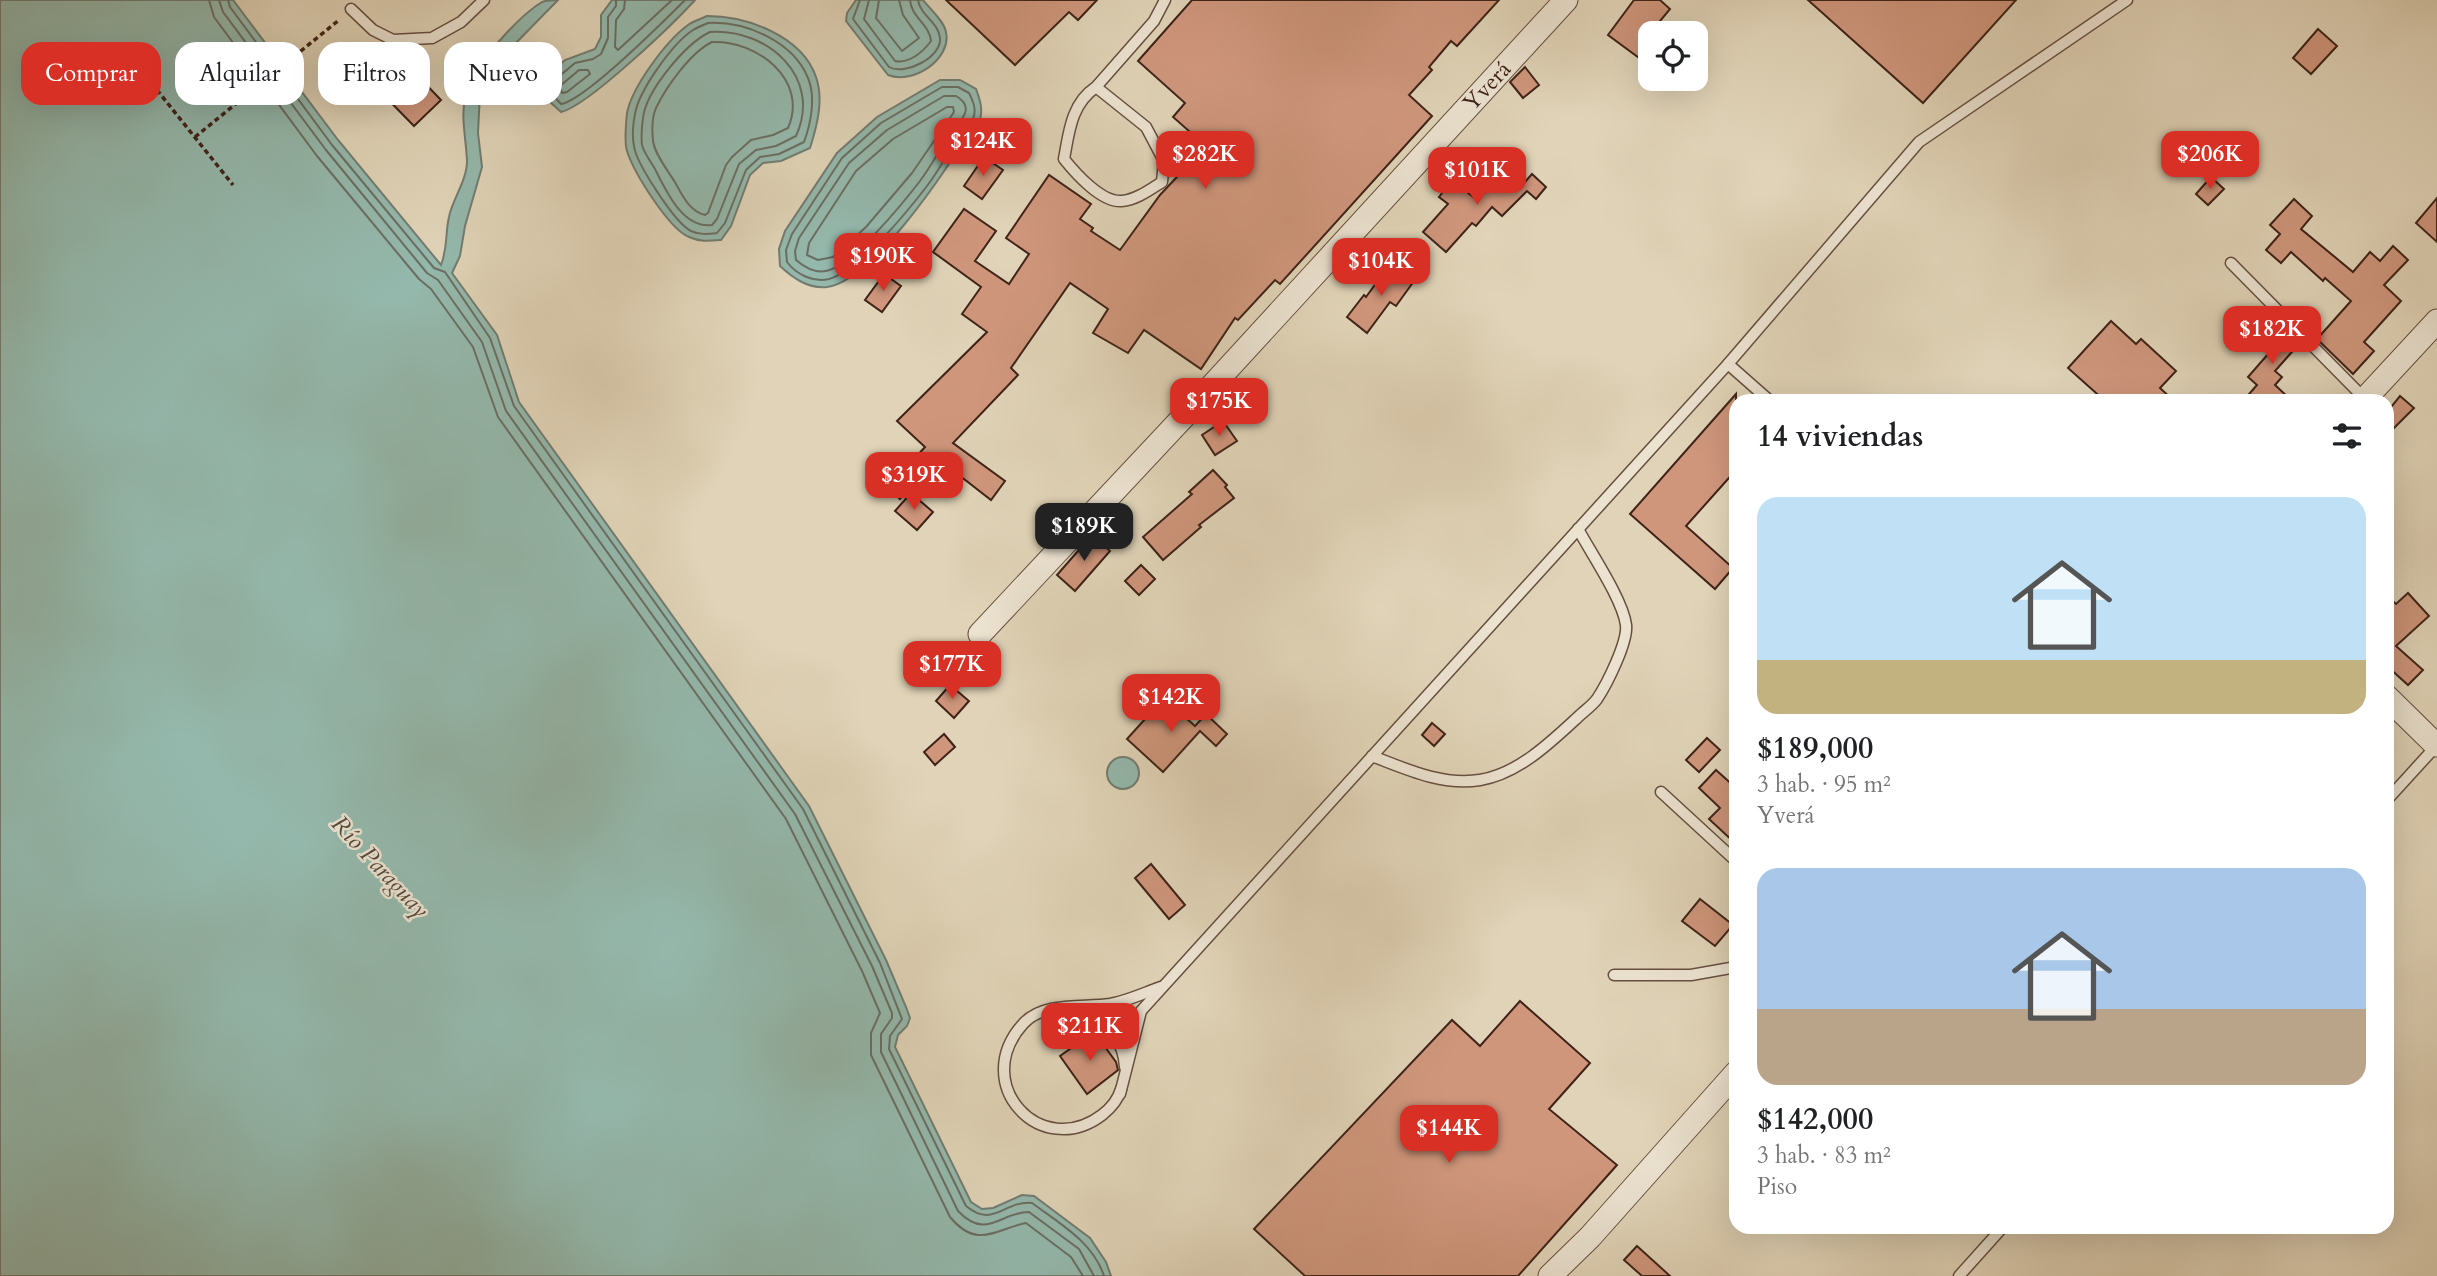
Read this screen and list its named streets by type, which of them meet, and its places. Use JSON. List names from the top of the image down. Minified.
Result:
{"streets":{"street":["Yverá"]},"water":["Río Paraguay"],"page":{"chip":["Comprar","Alquilar","Filtros","Nuevo"],"price":["$124K","$282K","$206K","$101K","$190K","$104K","$182K","$175K","$319K","$189K","$177K","$142K","$211K","$144K"],"heading":"14 viviendas","list":[{"name":"$189,000","note":"3 hab. · 95 m² · Yverá"},{"name":"$142,000","note":"3 hab. · 83 m² · Piso"}]}}
